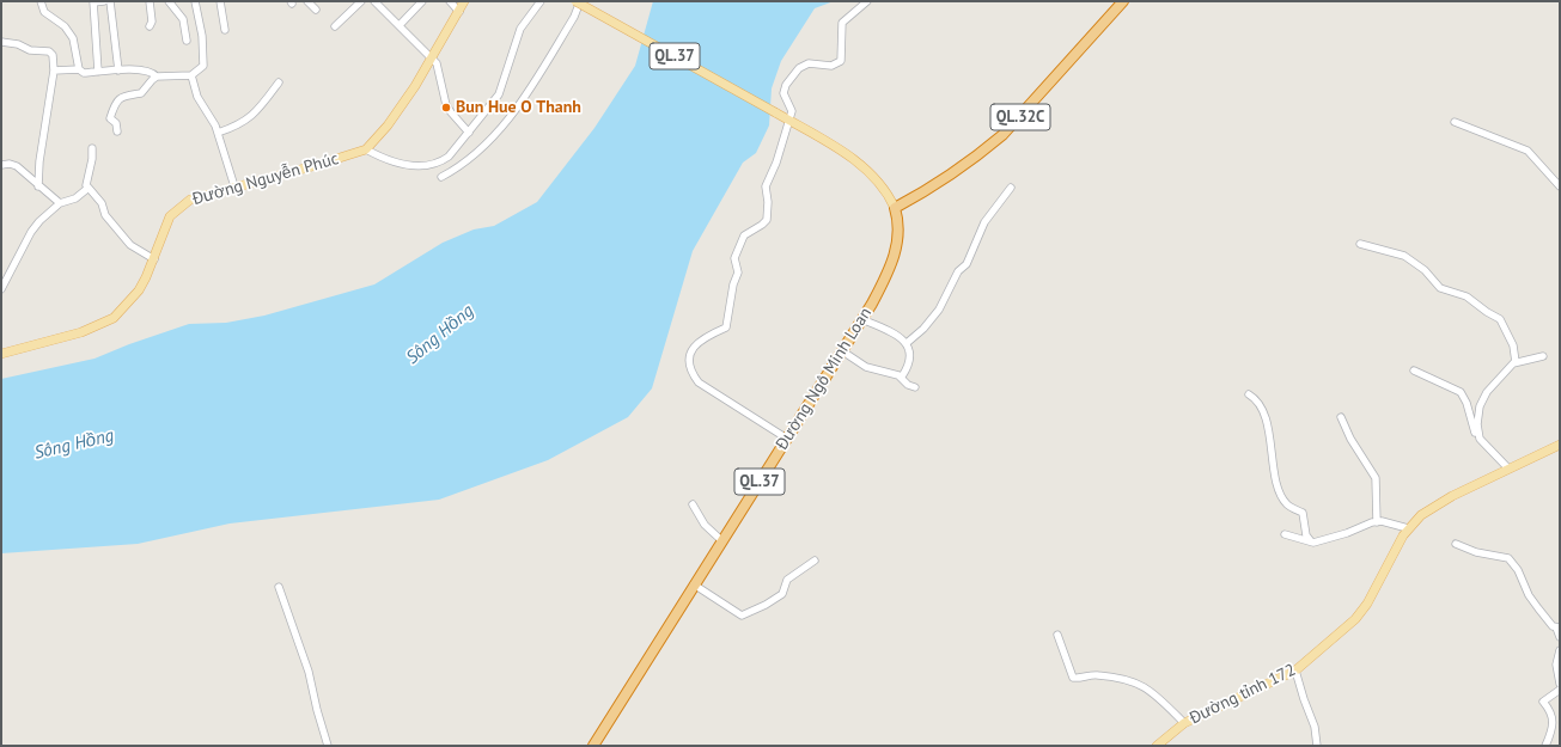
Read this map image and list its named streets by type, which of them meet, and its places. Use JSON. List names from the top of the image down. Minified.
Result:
{"streets":{"highway":["QL.37","QL.32C","Đường Ngô Minh Loan"],"main road":["Đường Nguyễn Phúc","Đường tỉnh 172"]},"crossings":[["QL.32C","Đường Ngô Minh Loan"]],"water":["Sông Hồng"],"places":["Bun Hue O Thanh"]}
